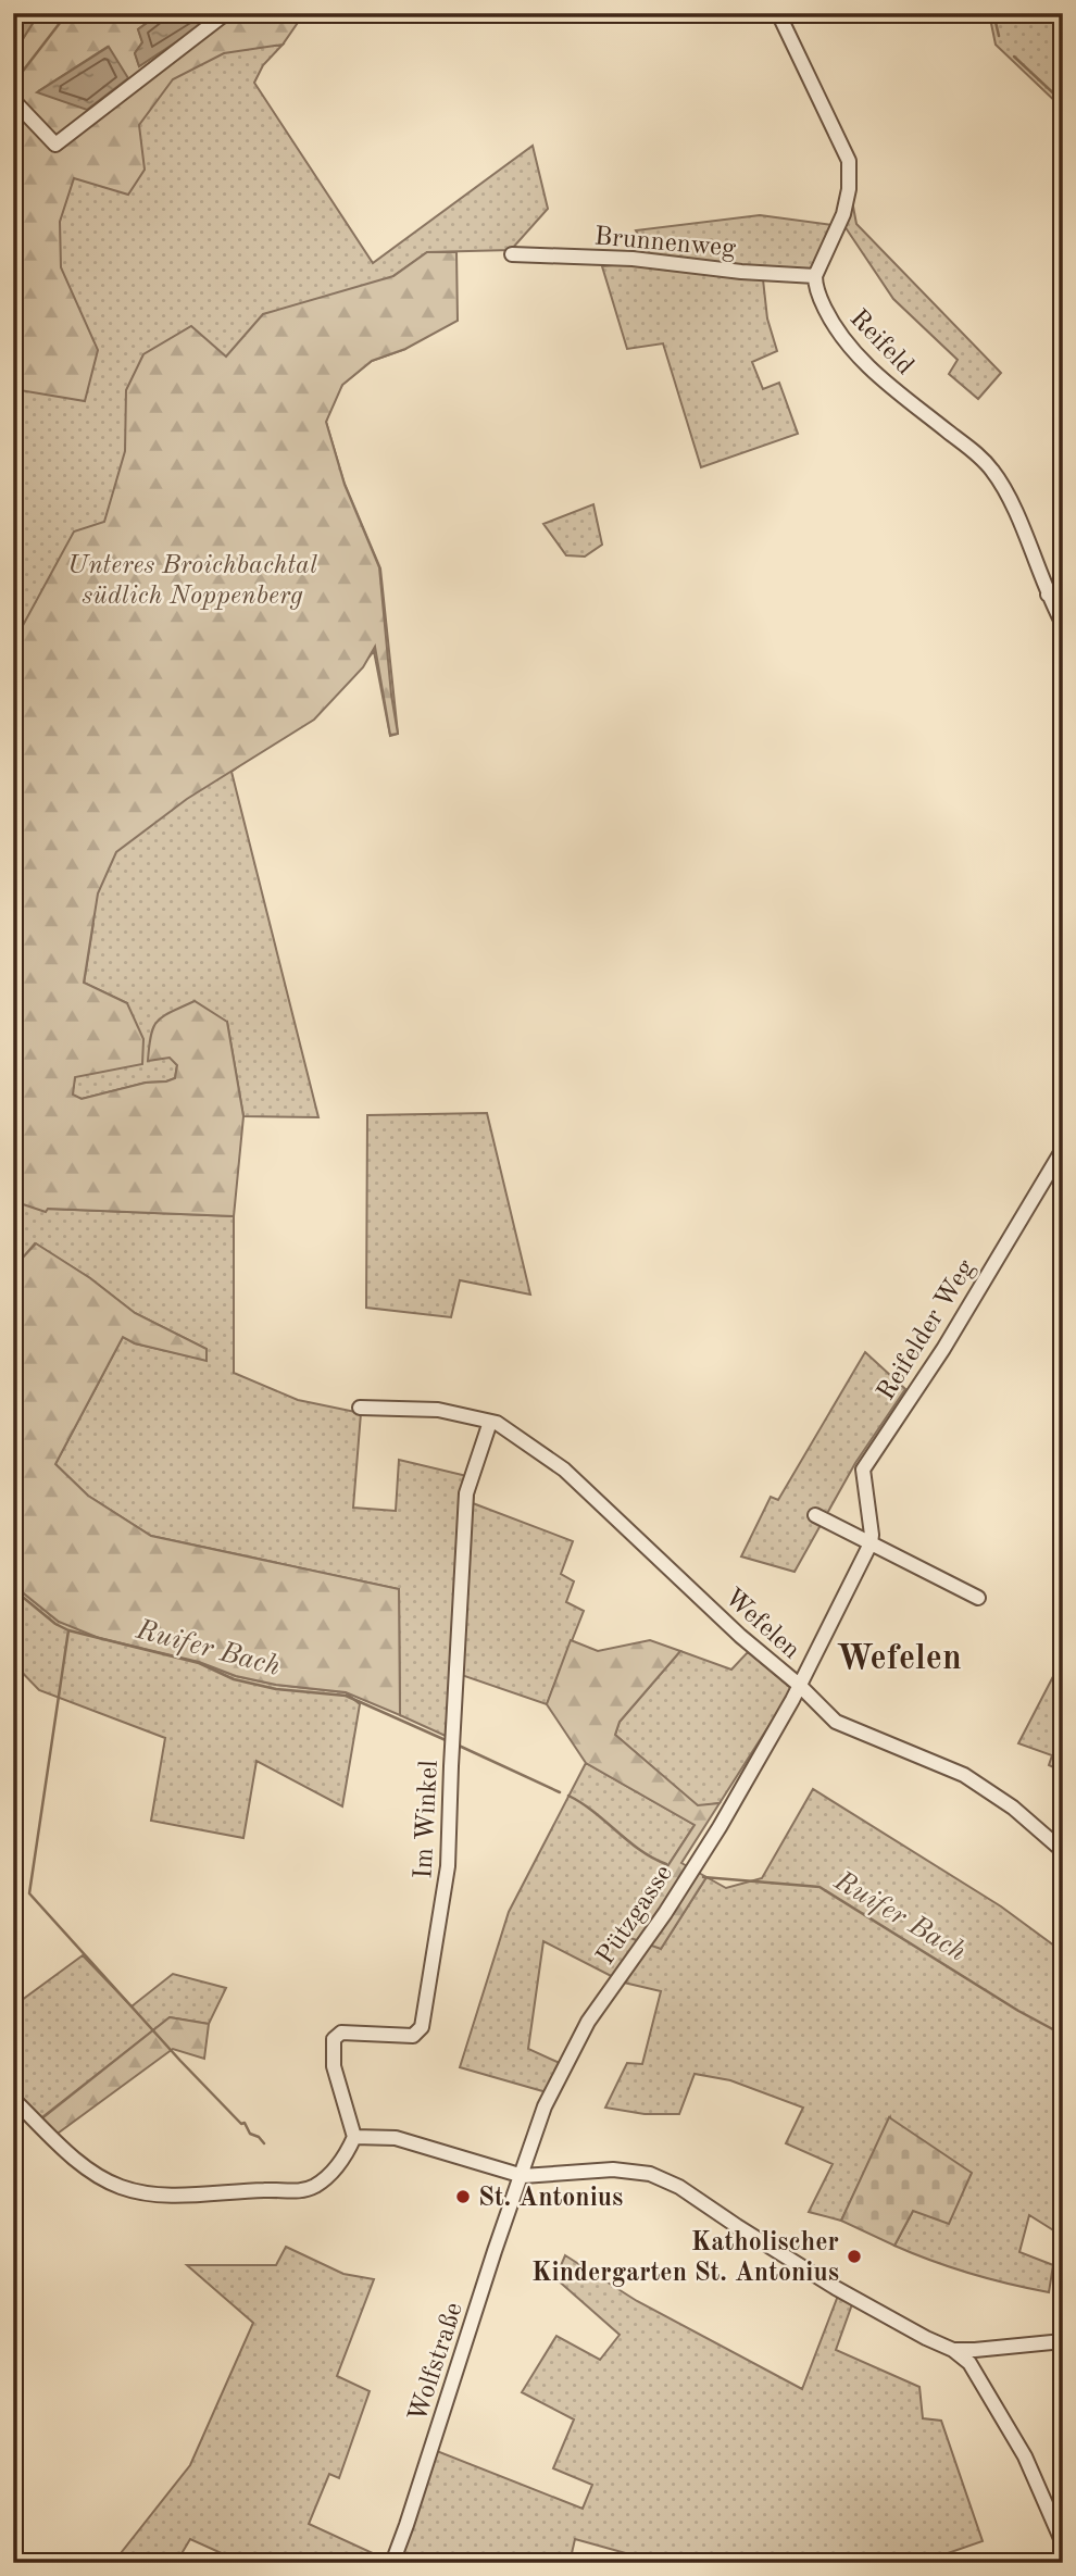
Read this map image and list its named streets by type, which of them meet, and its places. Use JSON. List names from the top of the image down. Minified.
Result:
{"streets":{"street":["Brunnenweg","Reifeld","Reifelder Weg","Wefelen","Im Winkel","Pützgasse","Wolfstraße"]},"crossings":[["Brunnenweg","Reifeld"],["Wefelen","Im Winkel"],["Wefelen","Pützgasse"],["Pützgasse","Wolfstraße"]],"districts":["Wefelen"],"water":["Ruifer Bach"],"parks":["Unteres Broichbachtal südlich Noppenberg"],"places":["St. Antonius","Katholischer Kindergarten St. Antonius"]}
